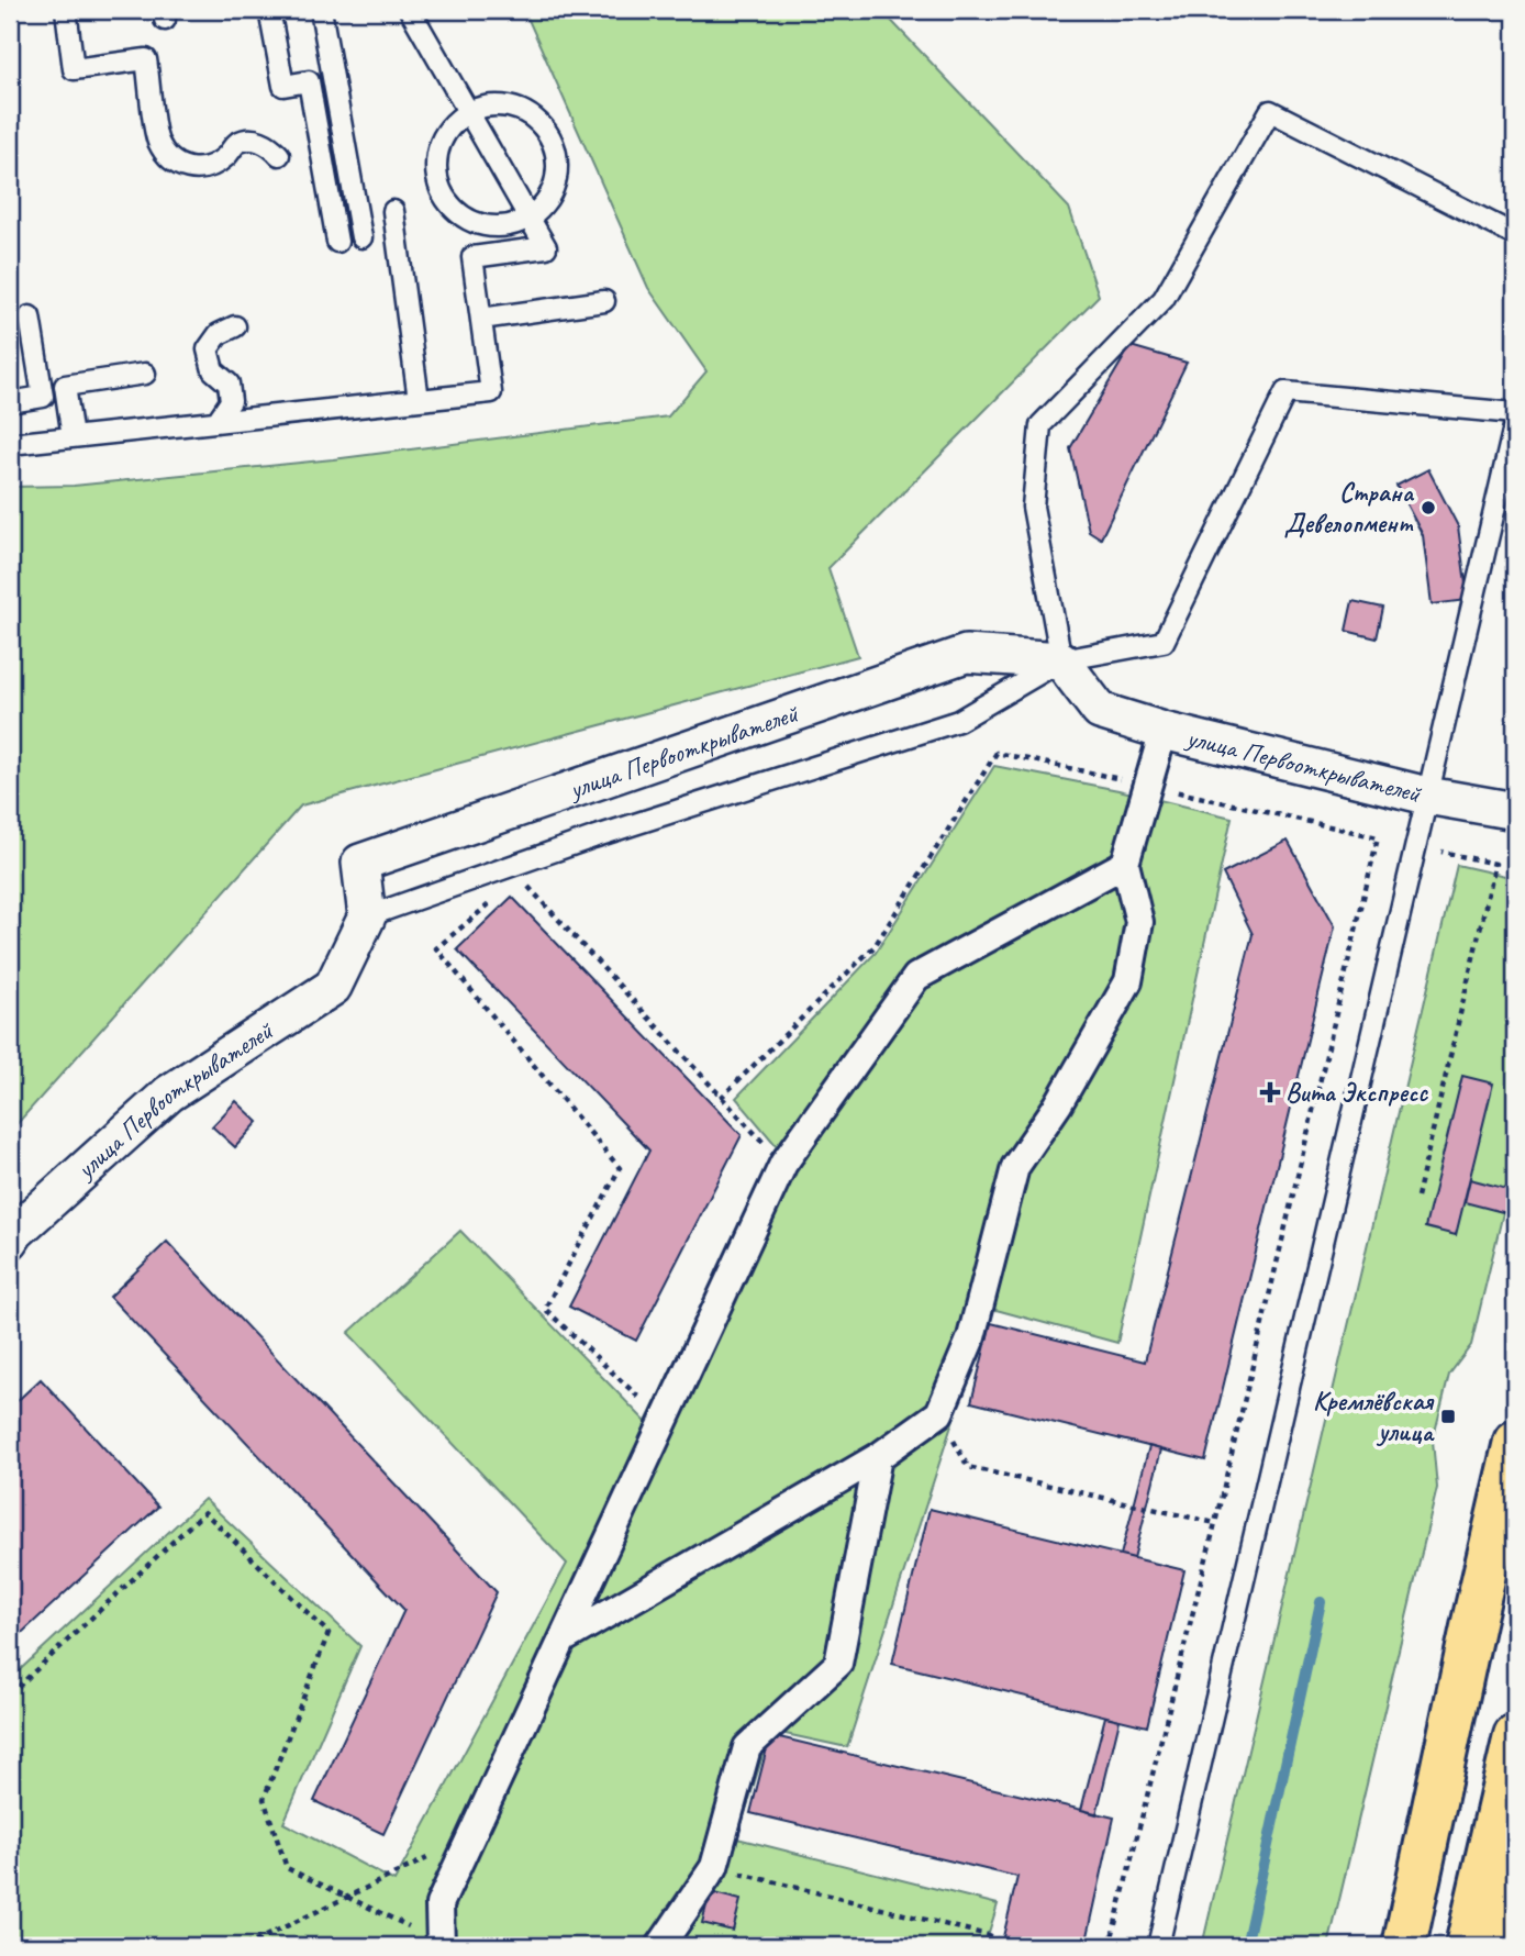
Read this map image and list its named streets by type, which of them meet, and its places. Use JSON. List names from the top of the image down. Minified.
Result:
{"streets":{"street":["улица Первооткрывателей"]},"places":{"other":["Страна Девелопмент"],"health":["Вита Экспресс"],"transit":["Кремлёвская улица"]}}
